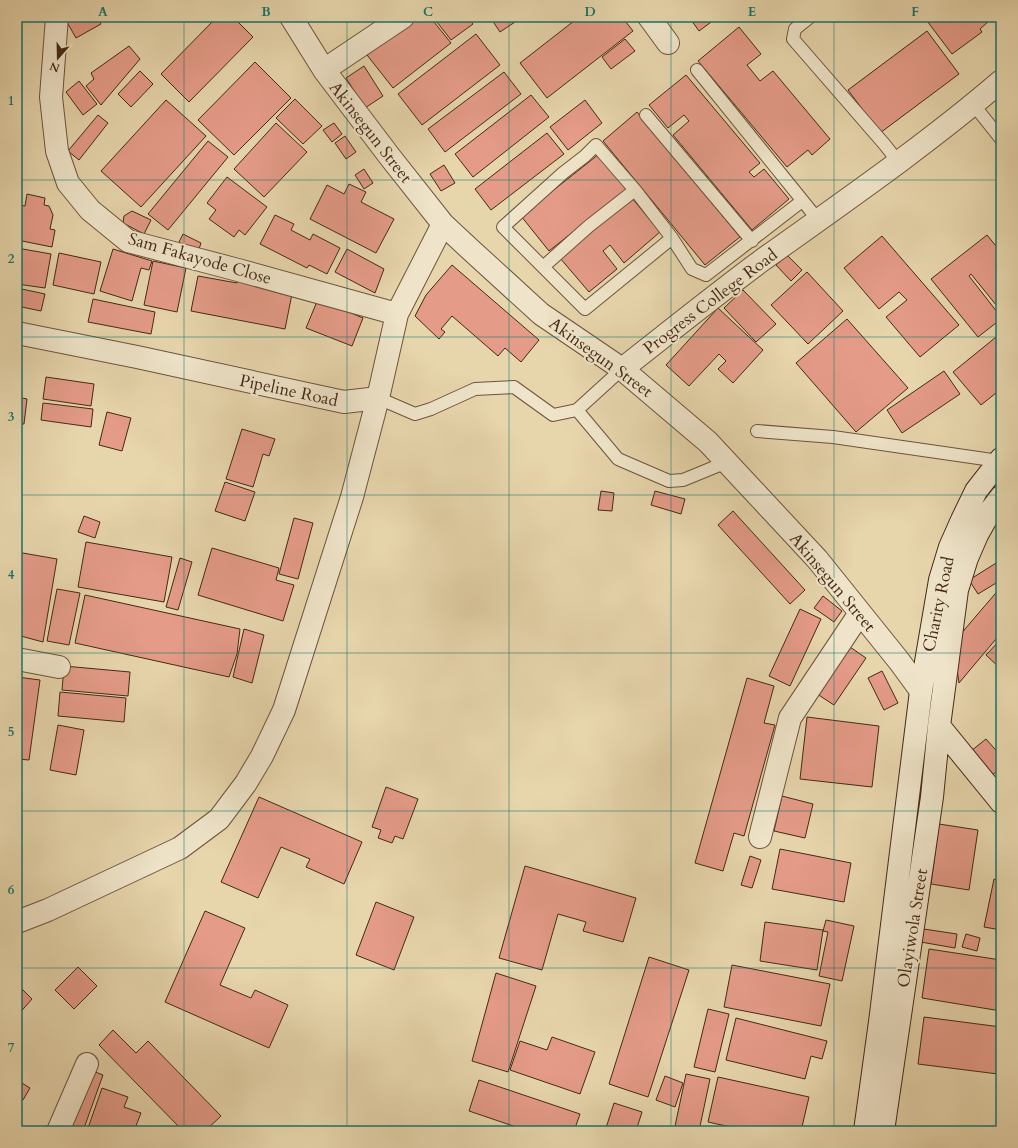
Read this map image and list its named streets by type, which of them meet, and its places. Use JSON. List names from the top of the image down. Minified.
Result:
{"streets":{"street":["Akinsegun Street","Sam Fakayode Close","Progress College Road","Pipeline Road","Charity Road","Olayiwola Street"]},"crossings":[["Akinsegun Street","Progress College Road"],["Akinsegun Street","Charity Road"],["Charity Road","Olayiwola Street"]],"north":"bottom","grid":{"columns":["A","B","C","D","E","F"],"rows":["1","2","3","4","5","6","7"]}}
